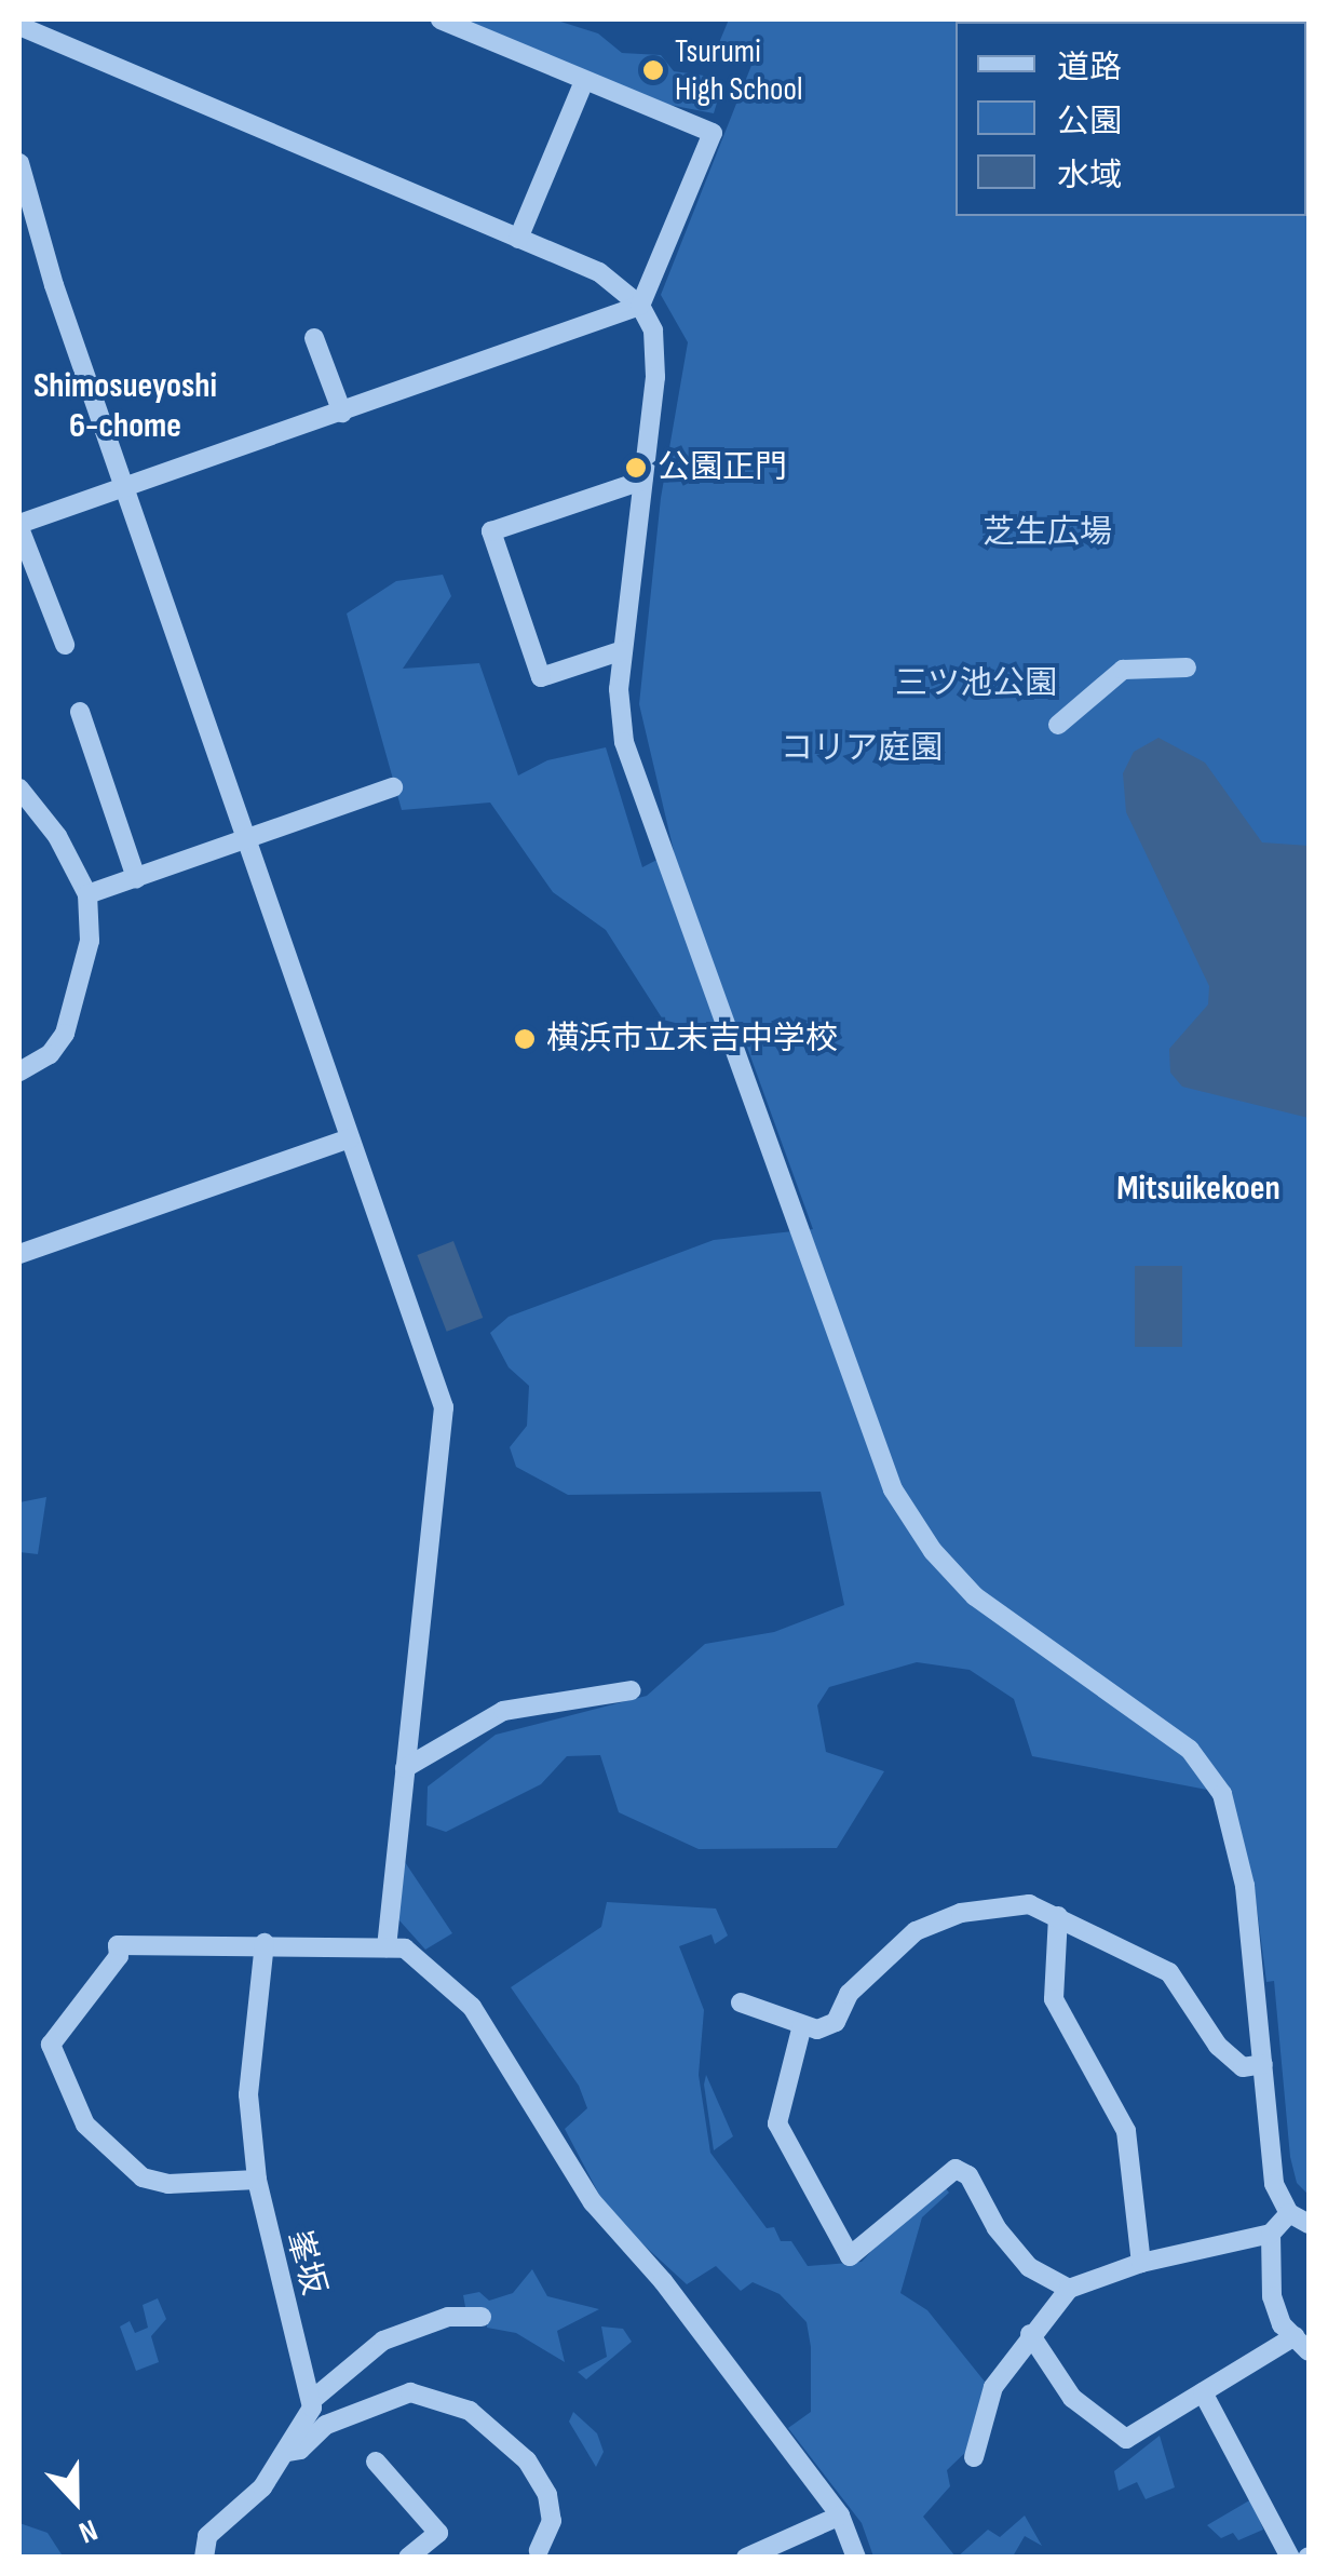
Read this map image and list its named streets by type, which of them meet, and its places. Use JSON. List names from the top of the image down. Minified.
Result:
{"streets":{"street":["峯坂"]},"districts":["Shimosueyoshi 6-chome","Mitsuikekoen"],"parks":["芝生広場","三ツ池公園","コリア庭園"],"places":["Tsurumi High School","公園正門","横浜市立末吉中学校"],"legend":["道路","公園","水域"],"north":"bottom"}
